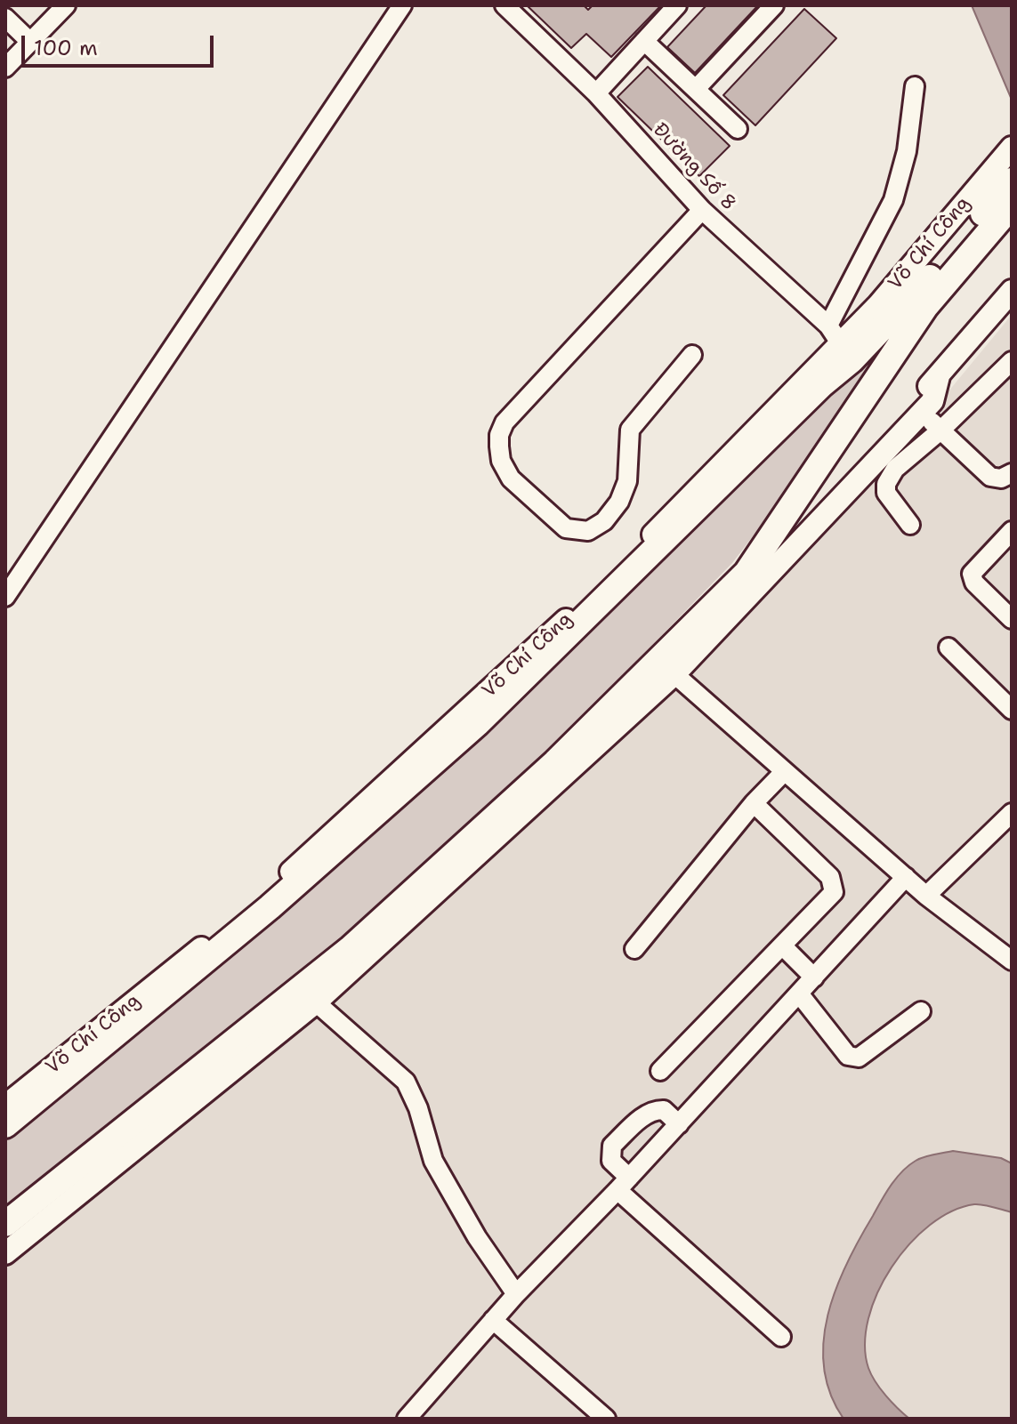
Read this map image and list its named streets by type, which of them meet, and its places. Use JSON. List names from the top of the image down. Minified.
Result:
{"streets":{"highway":["Võ Chí Công"],"street":["Đường Số 8"]},"crossings":[["Đường Số 8","Võ Chí Công"]],"scale_bar":"100 m"}
